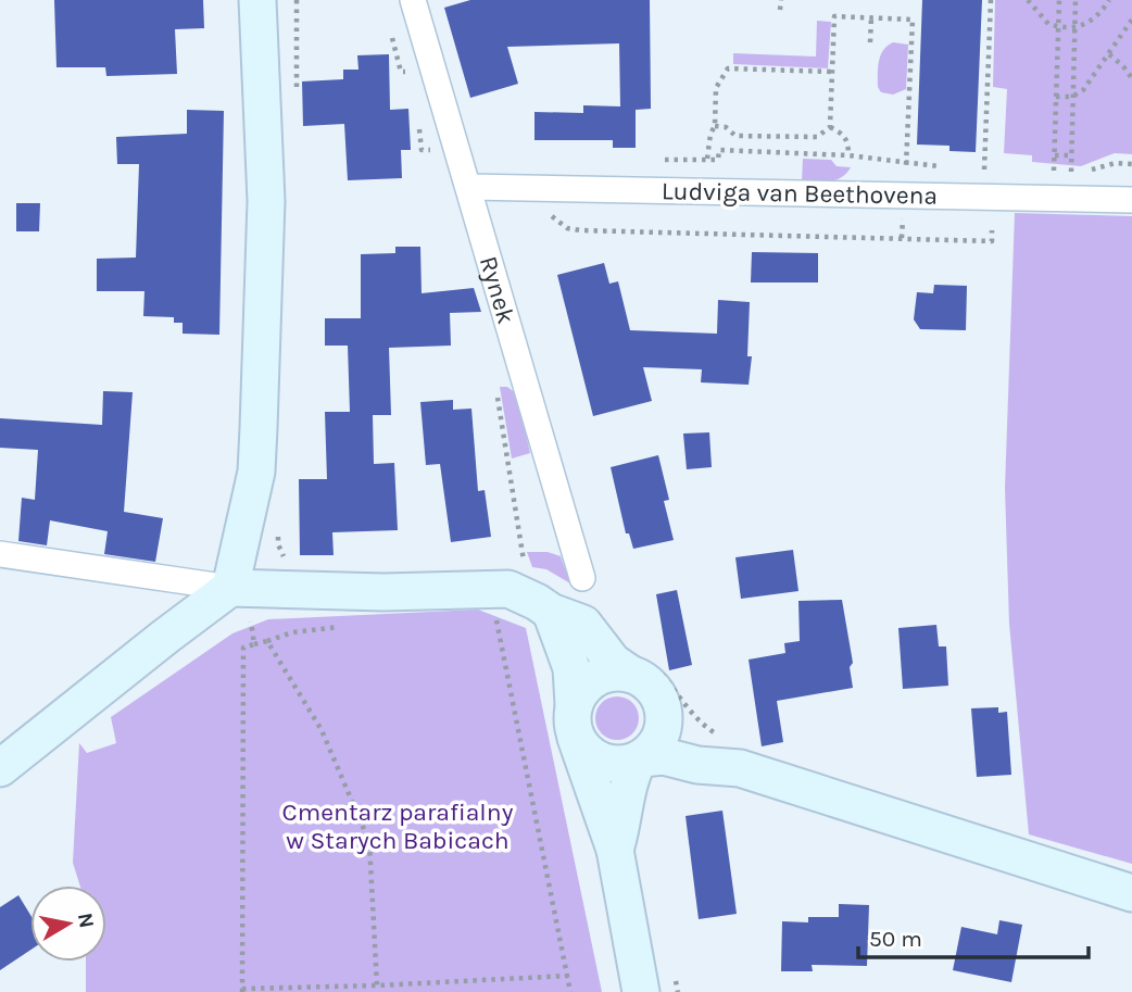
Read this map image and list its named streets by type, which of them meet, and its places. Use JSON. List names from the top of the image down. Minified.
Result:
{"streets":{"street":["Ludviga van Beethovena","Rynek"]},"crossings":[["Ludviga van Beethovena","Rynek"]],"parks":["Cmentarz parafialny w Starych Babicach"],"scale_bar":"50 m","north":"right"}
